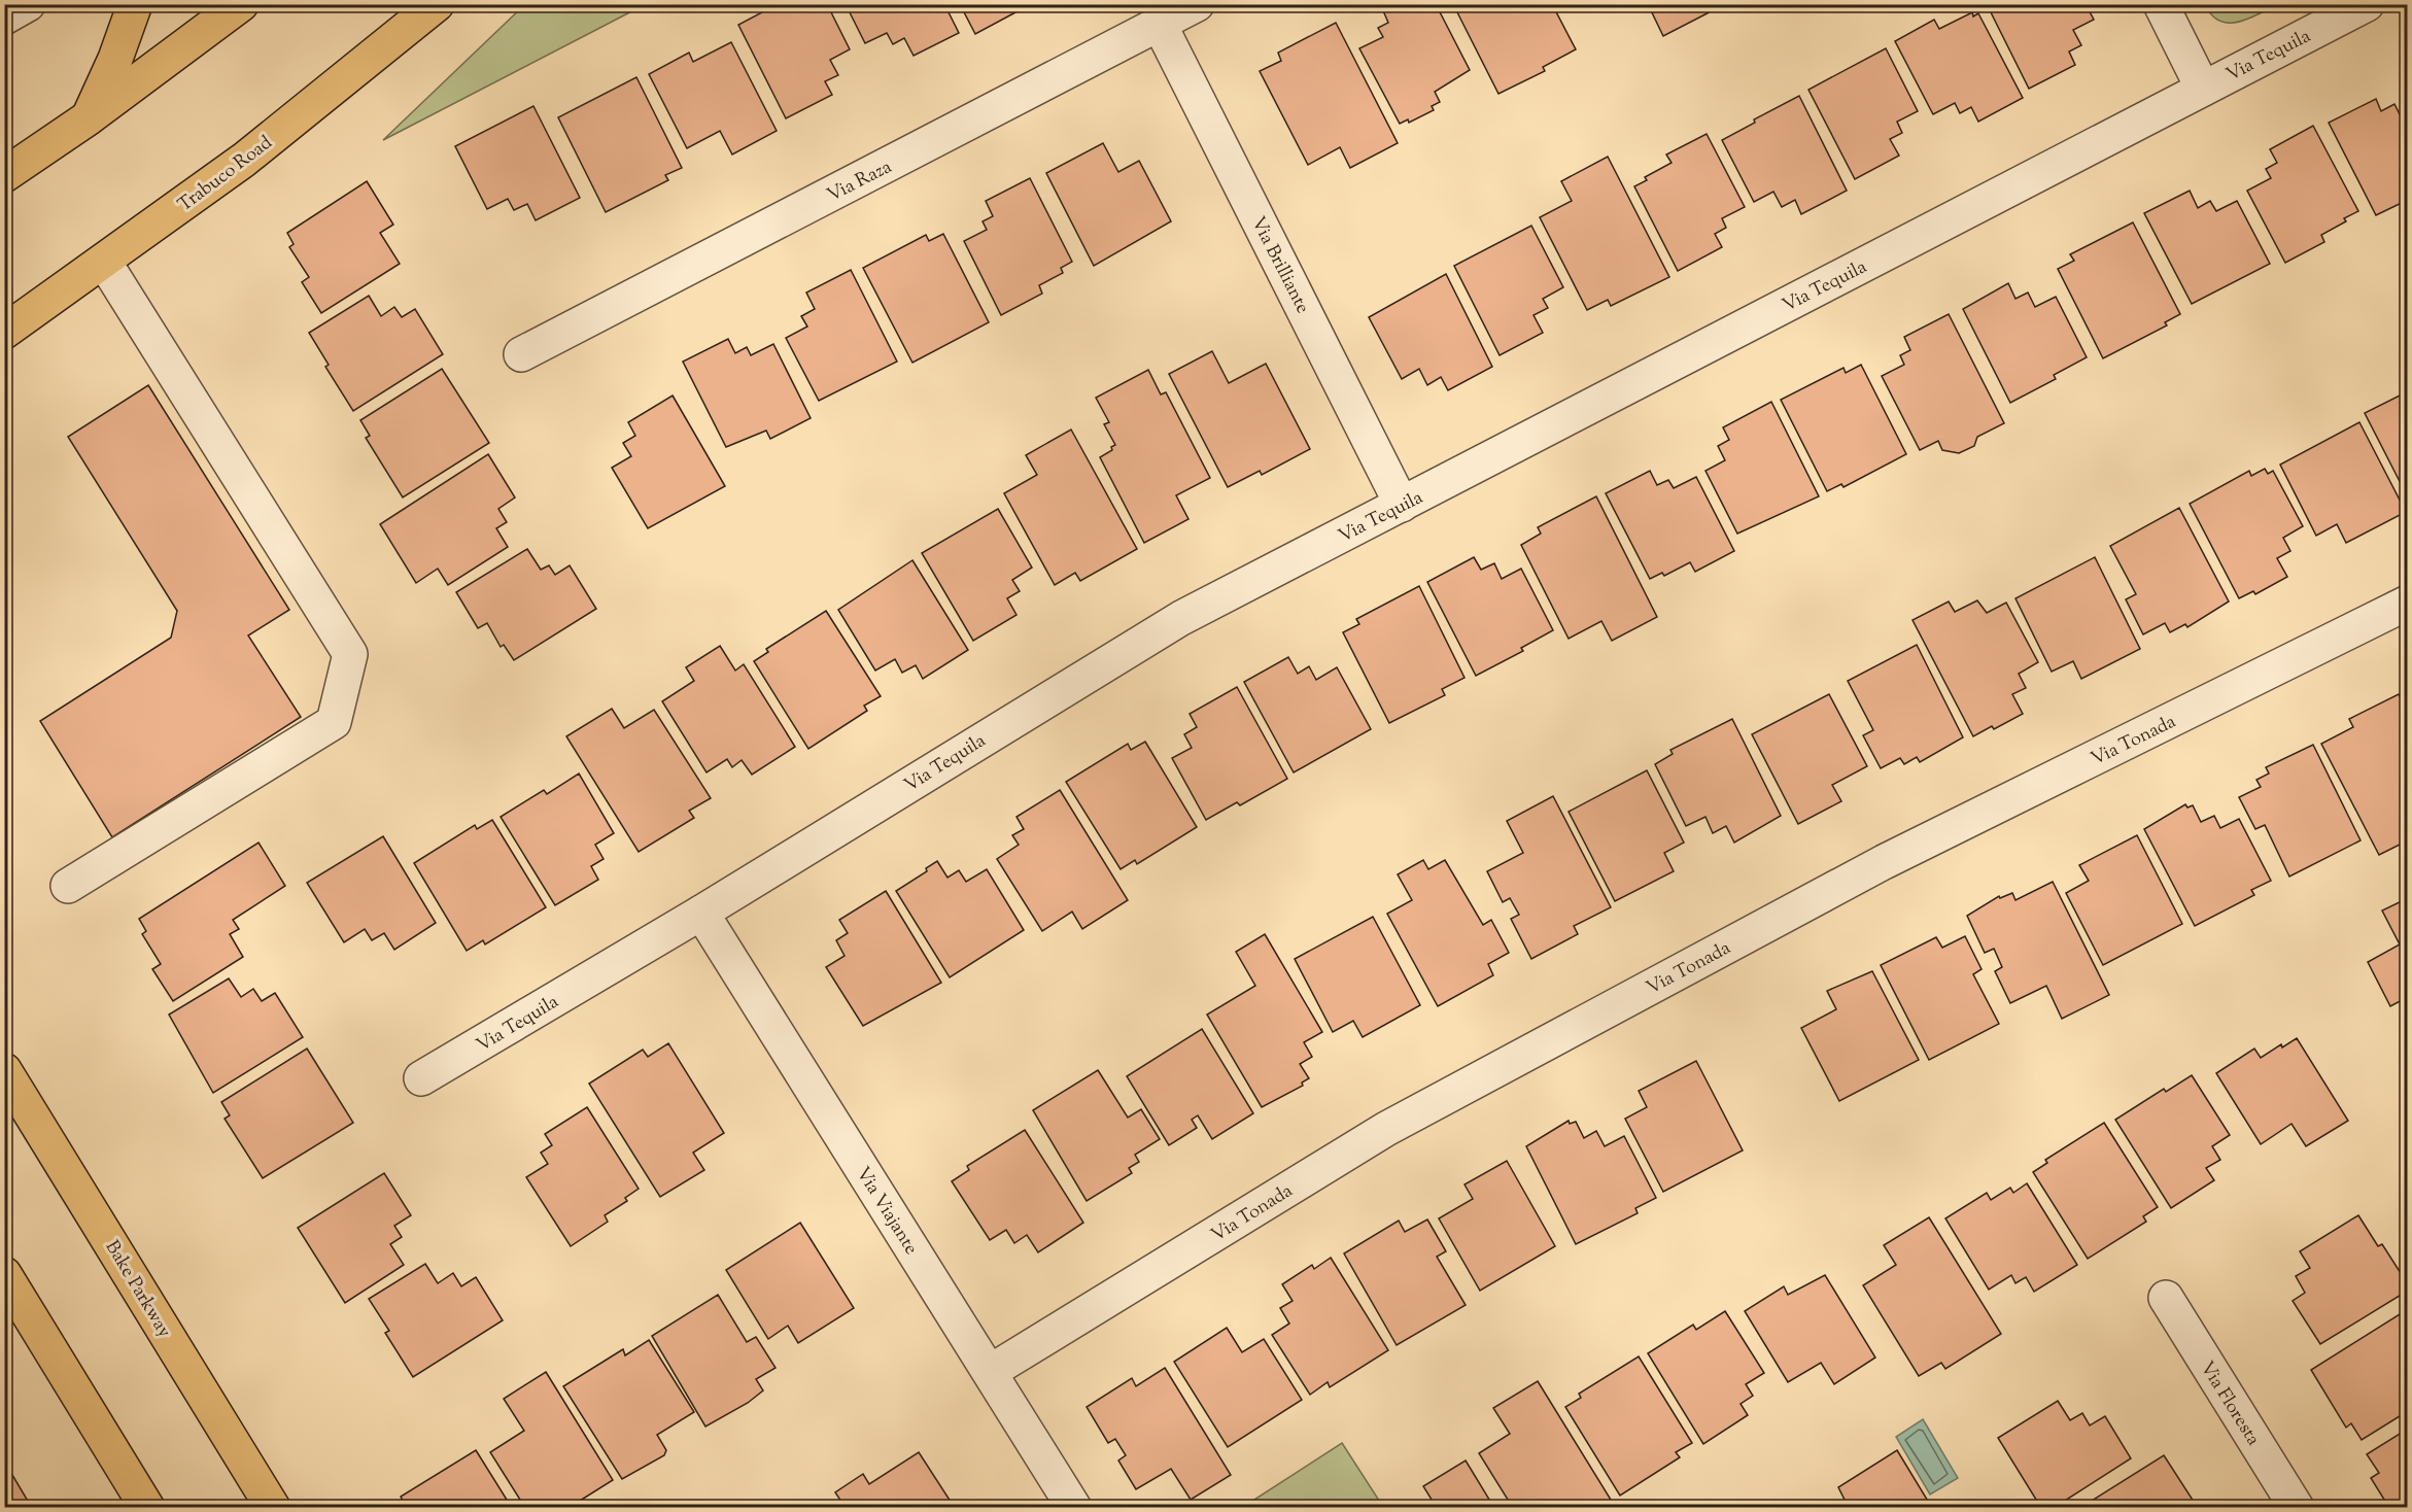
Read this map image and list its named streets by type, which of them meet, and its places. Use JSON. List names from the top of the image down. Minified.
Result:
{"streets":{"main road":["Trabuco Road","Bake Parkway"],"street":["Via Tequila","Via Raza","Via Brilliante","Via Tonada","Via Viajante","Via Floresta"]},"crossings":[["Via Tequila","Via Brilliante"],["Via Tequila","Via Viajante"],["Via Raza","Via Brilliante"],["Via Tonada","Via Viajante"]]}
